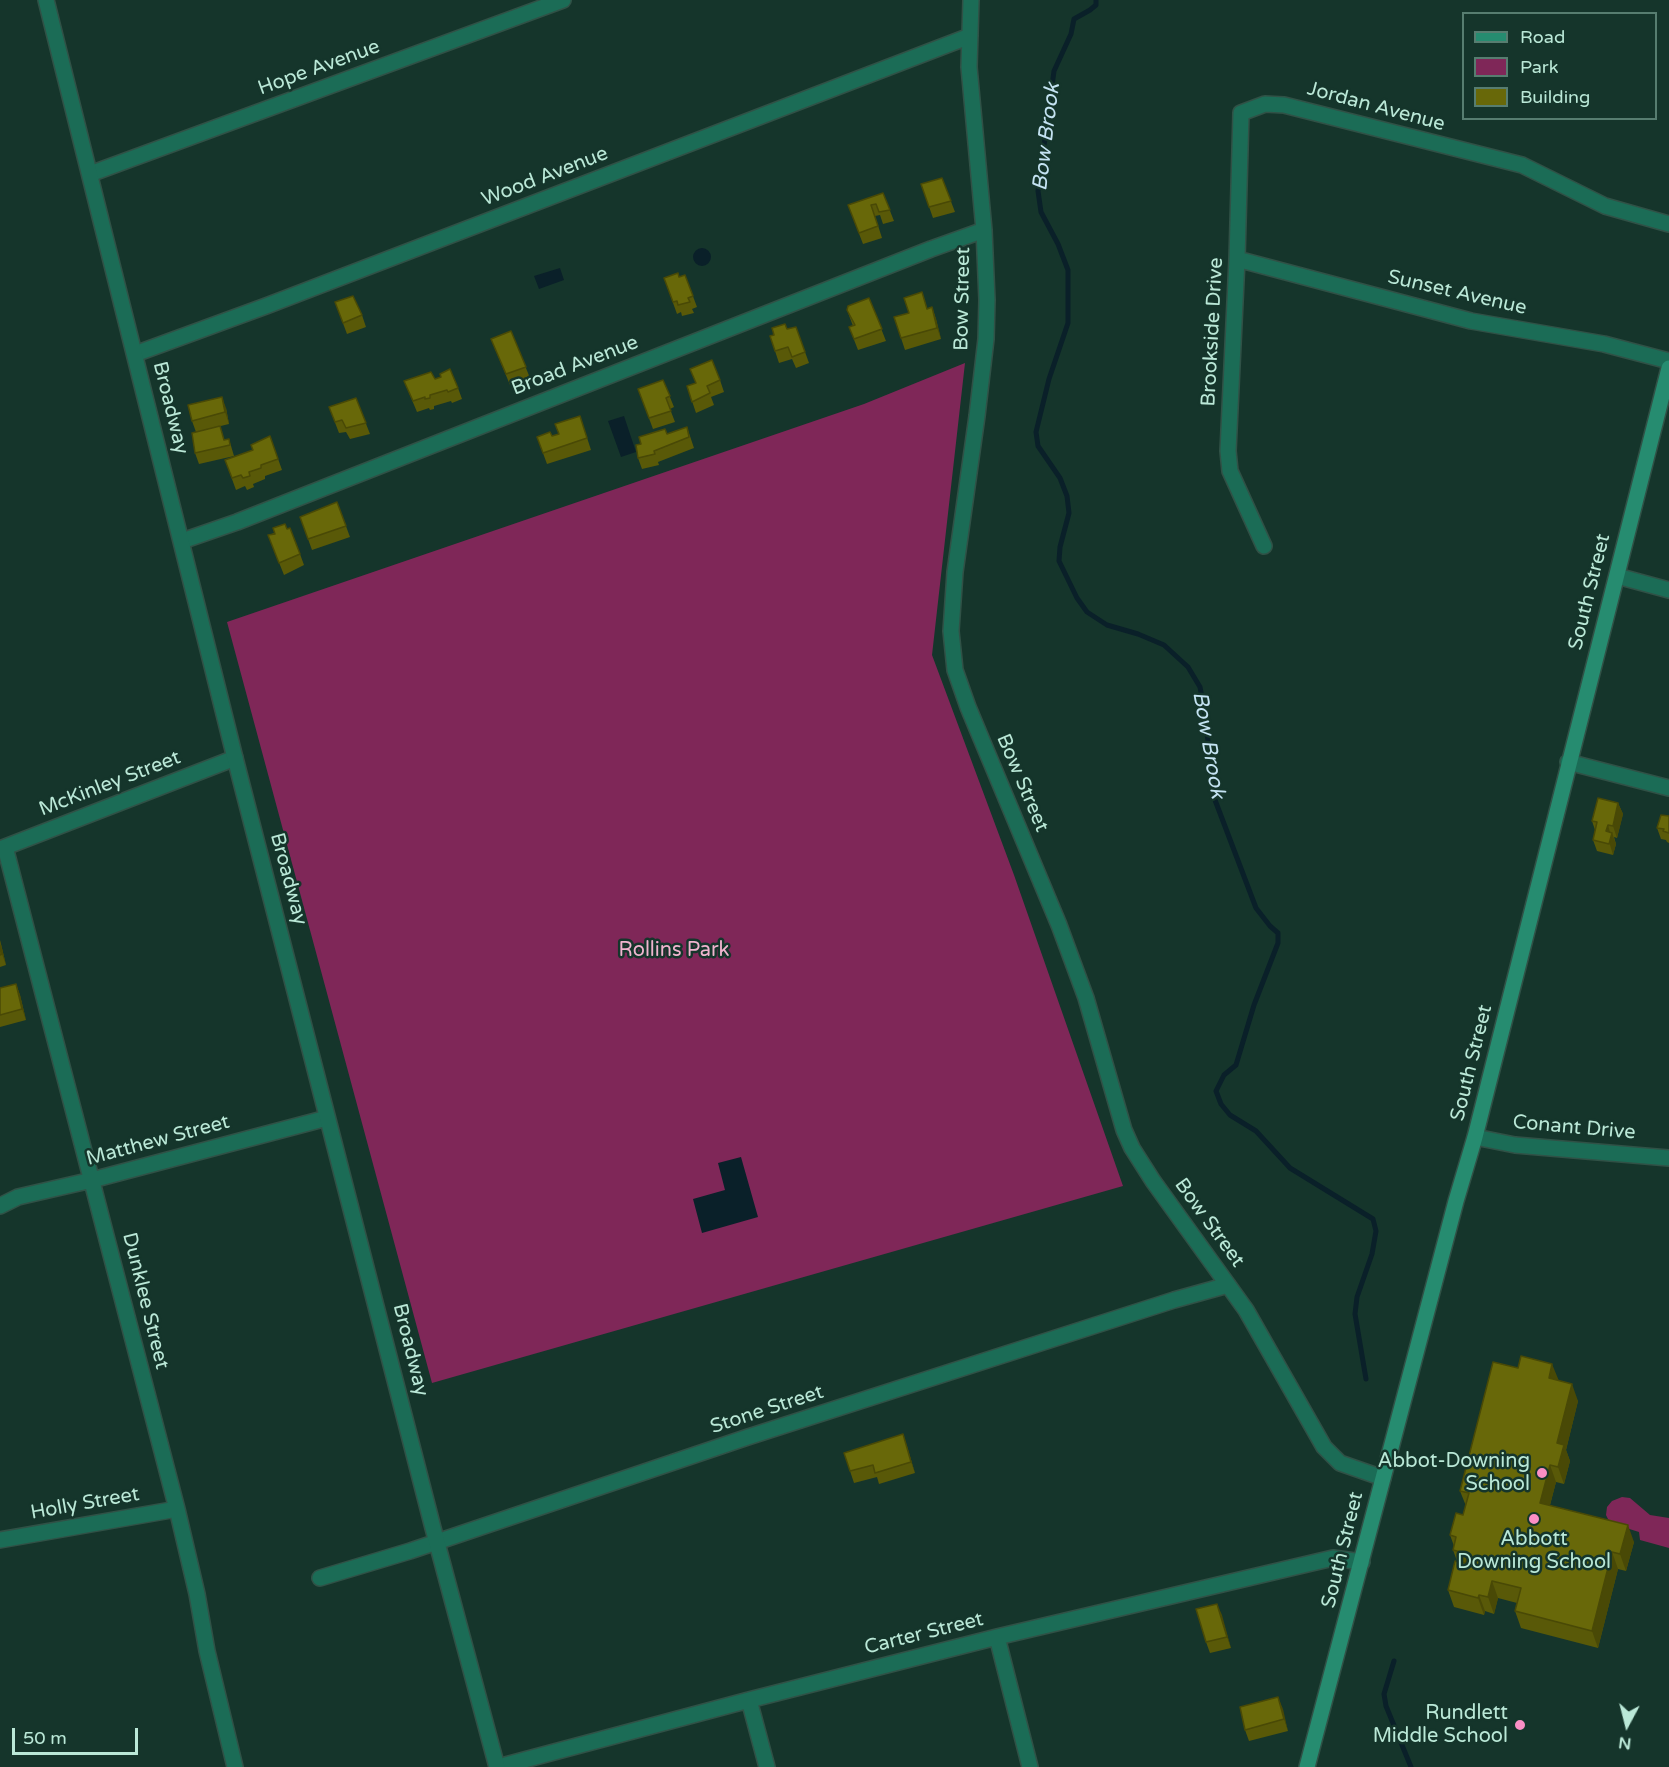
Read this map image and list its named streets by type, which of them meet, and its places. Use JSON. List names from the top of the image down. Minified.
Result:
{"streets":{"main road":["South Street"],"street":["Hope Avenue","Jordan Avenue","Wood Avenue","Sunset Avenue","Bow Street","Brookside Drive","Broad Avenue","Broadway","McKinley Street","Conant Drive","Matthew Street","Dunklee Street","Stone Street","Holly Street","Carter Street"]},"crossings":[["Hope Avenue","Broadway"],["Jordan Avenue","Brookside Drive"],["Wood Avenue","Bow Street"],["Wood Avenue","Broadway"],["Sunset Avenue","Brookside Drive"],["Bow Street","Broad Avenue"],["Bow Street","South Street"],["Bow Street","Stone Street"],["Broad Avenue","Broadway"],["Broadway","McKinley Street"],["Broadway","Matthew Street"],["Broadway","Stone Street"],["Broadway","Carter Street"],["South Street","Conant Drive"],["South Street","Carter Street"],["McKinley Street","Dunklee Street"],["Matthew Street","Dunklee Street"],["Dunklee Street","Holly Street"]],"water":["Bow Brook"],"parks":["Rollins Park"],"places":["Abbot-Downing School","Abbott Downing School","Rundlett Middle School"],"legend":["Road","Park","Building"],"scale_bar":"50 m","north":"bottom"}
